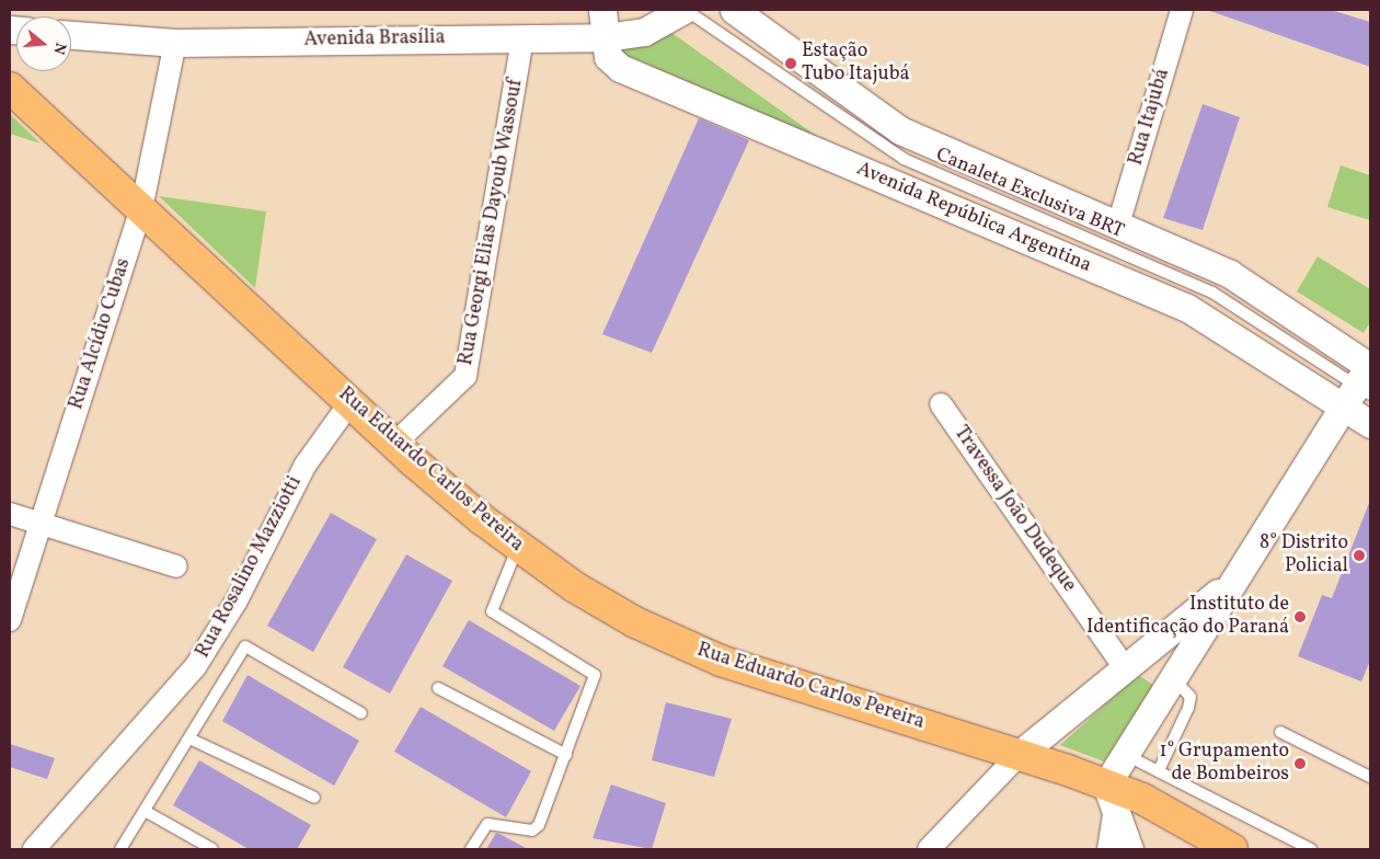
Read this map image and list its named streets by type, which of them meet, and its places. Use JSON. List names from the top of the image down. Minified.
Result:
{"streets":{"main road":["Rua Eduardo Carlos Pereira"],"street":["Avenida Brasília","Rua Itajubá","Avenida República Argentina","Rua Georgi Elias Dayoub Wassouf","Rua Alcídio Cubas","Travessa João Dudeque","Rua Rosalino Mazziotti"],"lane":["Canaleta Exclusiva BRT"]},"crossings":[["Avenida Brasília","Canaleta Exclusiva BRT"],["Avenida Brasília","Avenida República Argentina"],["Avenida Brasília","Rua Georgi Elias Dayoub Wassouf"],["Avenida Brasília","Rua Alcídio Cubas"],["Rua Georgi Elias Dayoub Wassouf","Rua Eduardo Carlos Pereira"],["Rua Alcídio Cubas","Rua Eduardo Carlos Pereira"],["Rua Eduardo Carlos Pereira","Rua Rosalino Mazziotti"]],"places":["Estação Tubo Itajubá","8° Distrito Policial","Instituto de Identificação do Paraná","1° Grupamento de Bombeiros"],"north":"right"}
